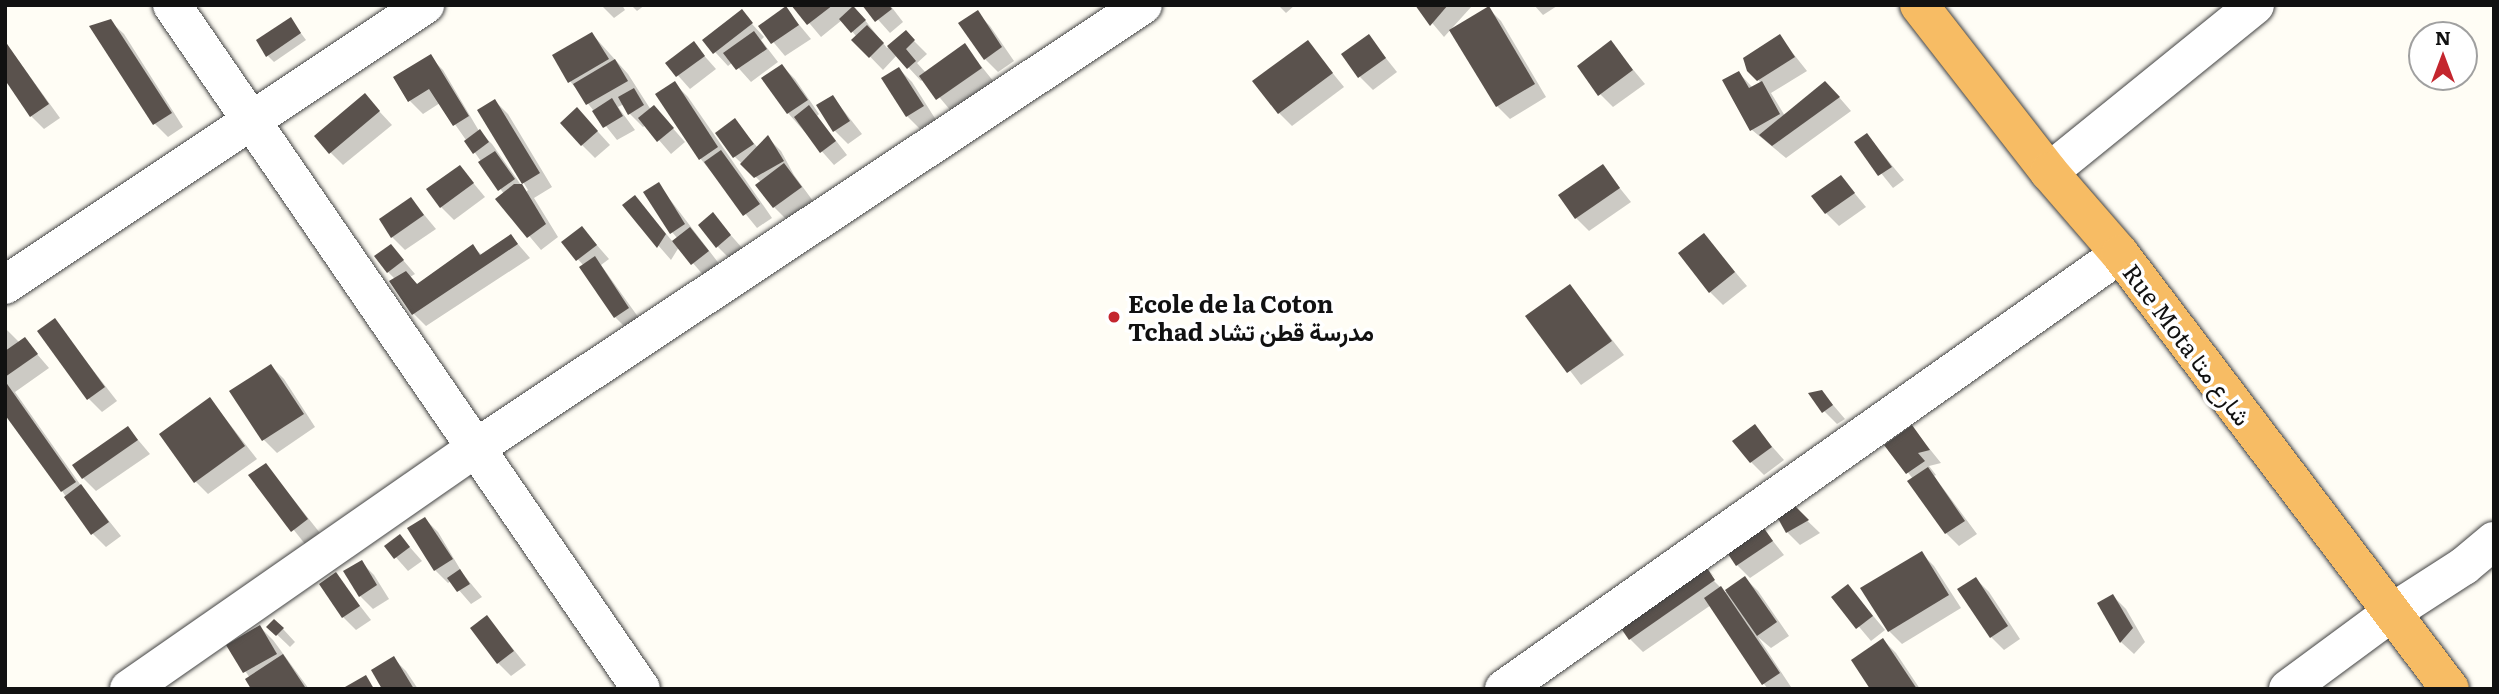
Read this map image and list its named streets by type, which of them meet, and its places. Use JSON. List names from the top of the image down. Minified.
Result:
{"streets":{"highway":["Rue Mota شارع متا"]},"places":["Ecole de la Coton Tchad مدرسة قطن تشاد"],"north":"top"}
